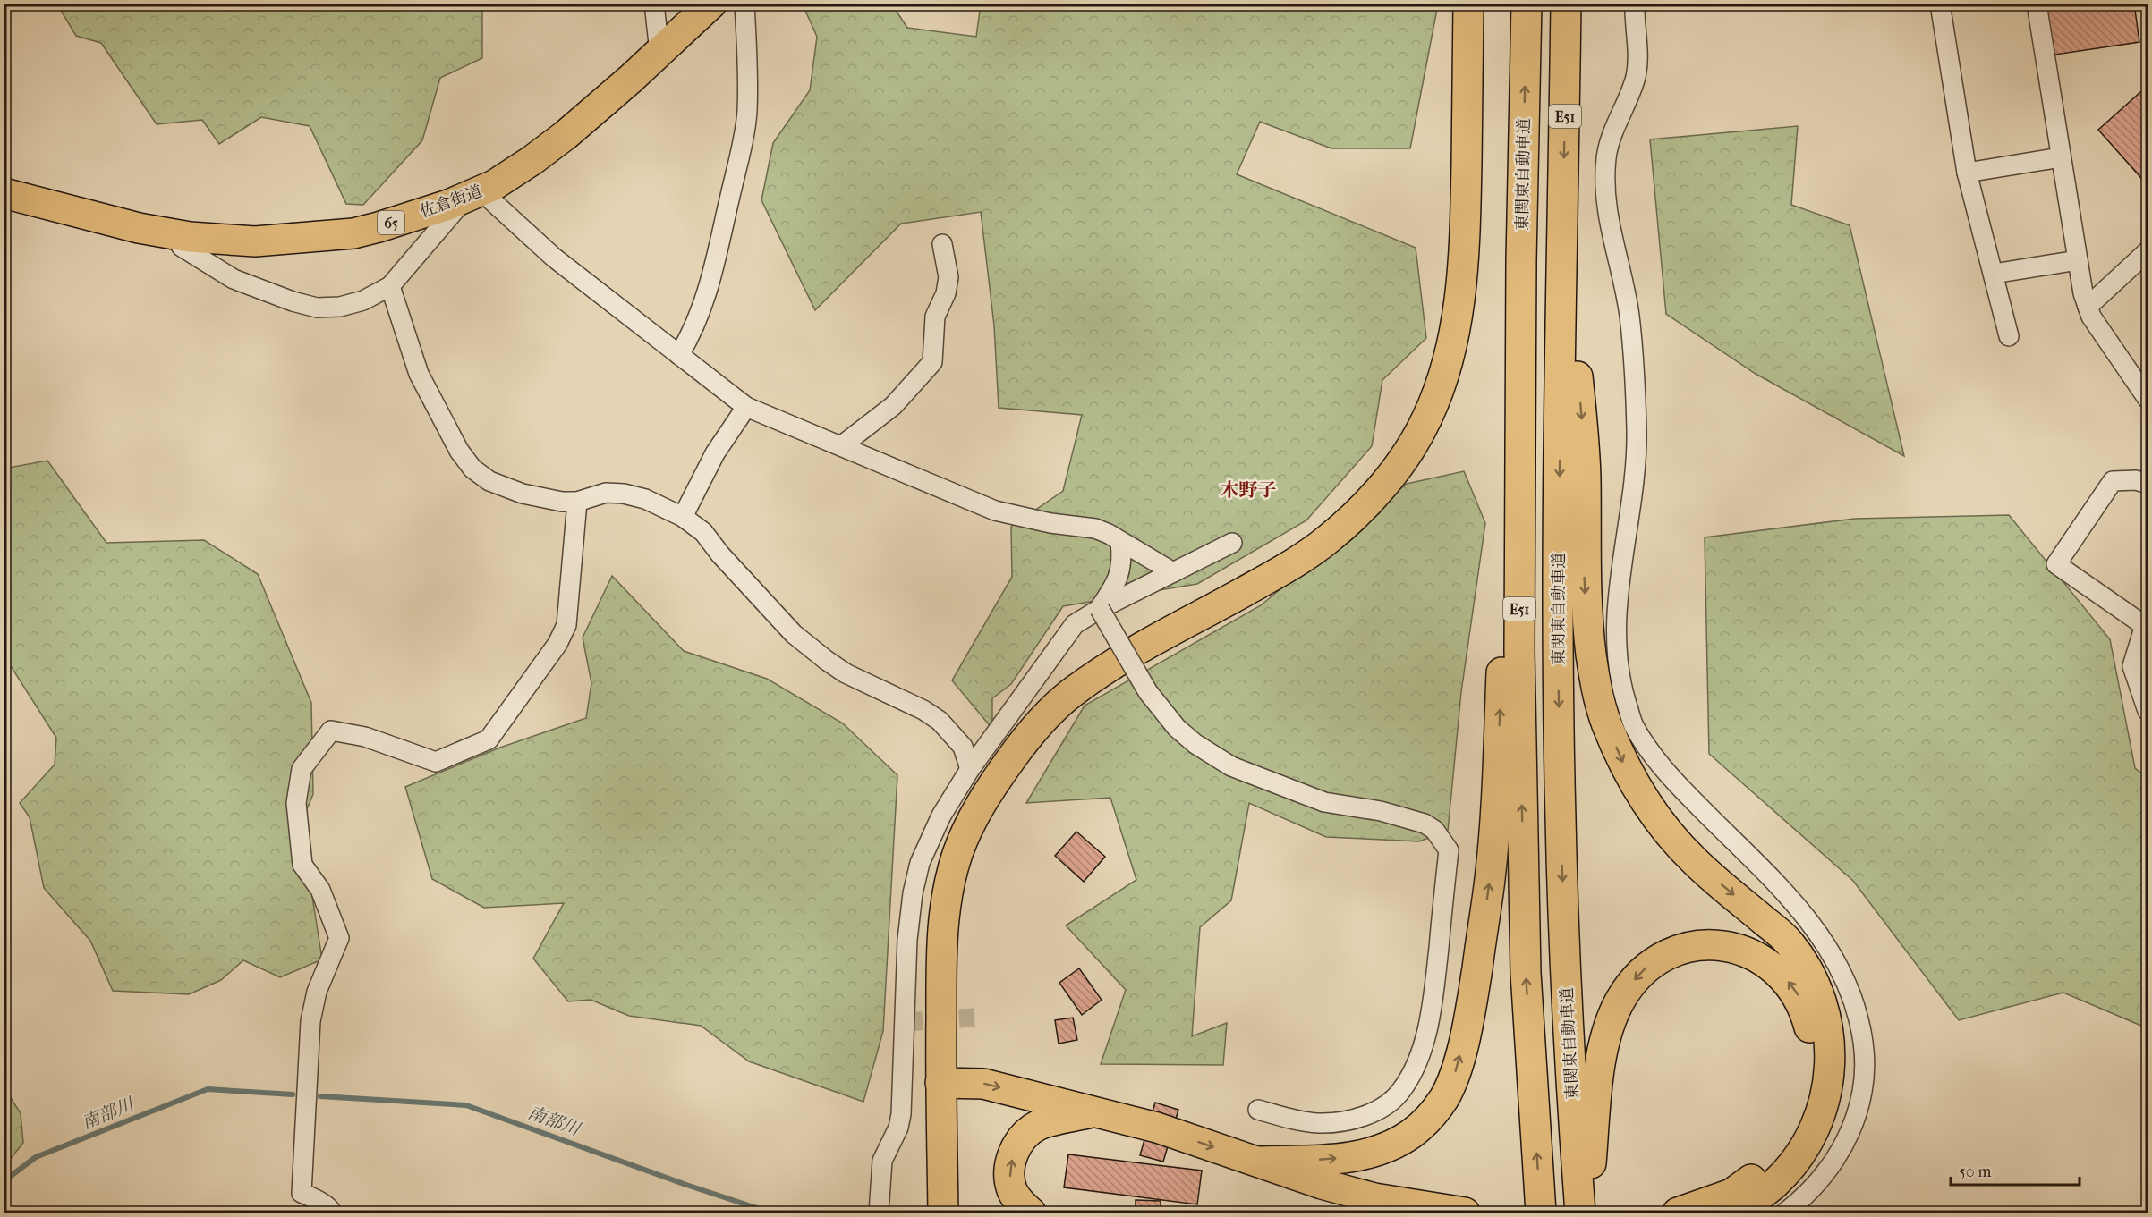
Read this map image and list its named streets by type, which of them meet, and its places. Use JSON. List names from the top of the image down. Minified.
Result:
{"streets":{"main road":["E51","東関東自動車道","佐倉街道","65"]},"districts":["木野子"],"water":["南部川"],"scale_bar":"50 m"}
